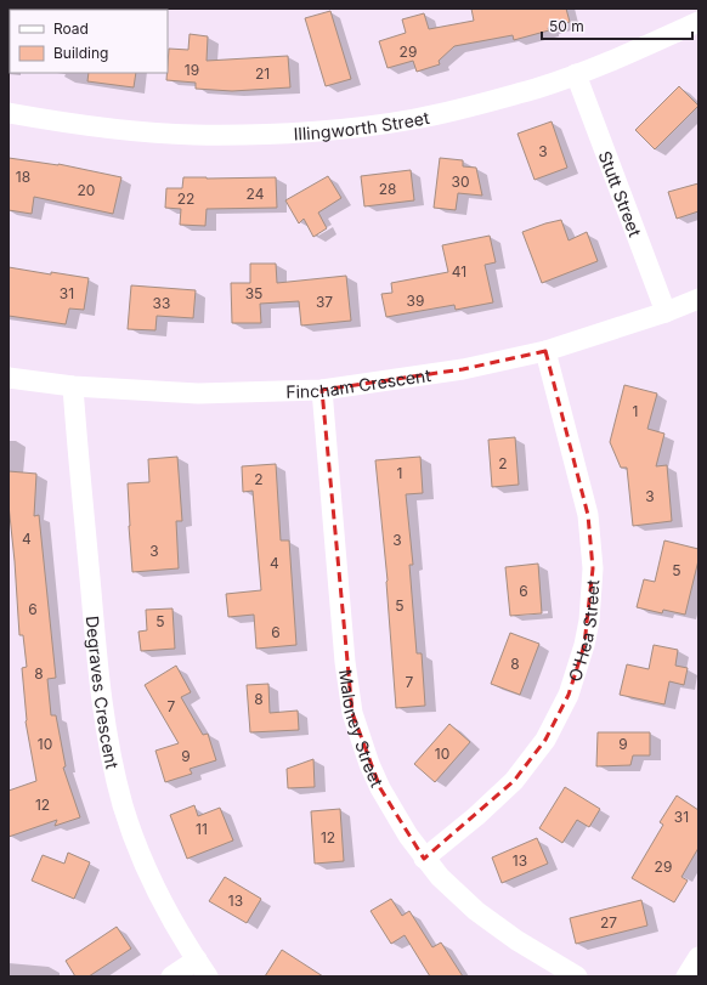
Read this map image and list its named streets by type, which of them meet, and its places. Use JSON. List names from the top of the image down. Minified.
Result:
{"streets":{"street":["Illingworth Street","Stutt Street","Fincham Crescent","O'Hea Street","Degraves Crescent","Maloney Street"]},"crossings":[["Illingworth Street","Stutt Street"],["Stutt Street","Fincham Crescent"],["Fincham Crescent","O'Hea Street"],["Fincham Crescent","Degraves Crescent"],["Fincham Crescent","Maloney Street"],["O'Hea Street","Maloney Street"]],"house_numbers":["29","19","21","3","18","30","28","20","24","22","41","31","35","39","37","33","1","2","1","2","3","4","3","3","4","5","6","5","6","5","6","8","8","7","8","7","10","9","10","9","12","31","11","12","13","29","13","27"],"legend":["Road","Building"],"scale_bar":"50 m"}
